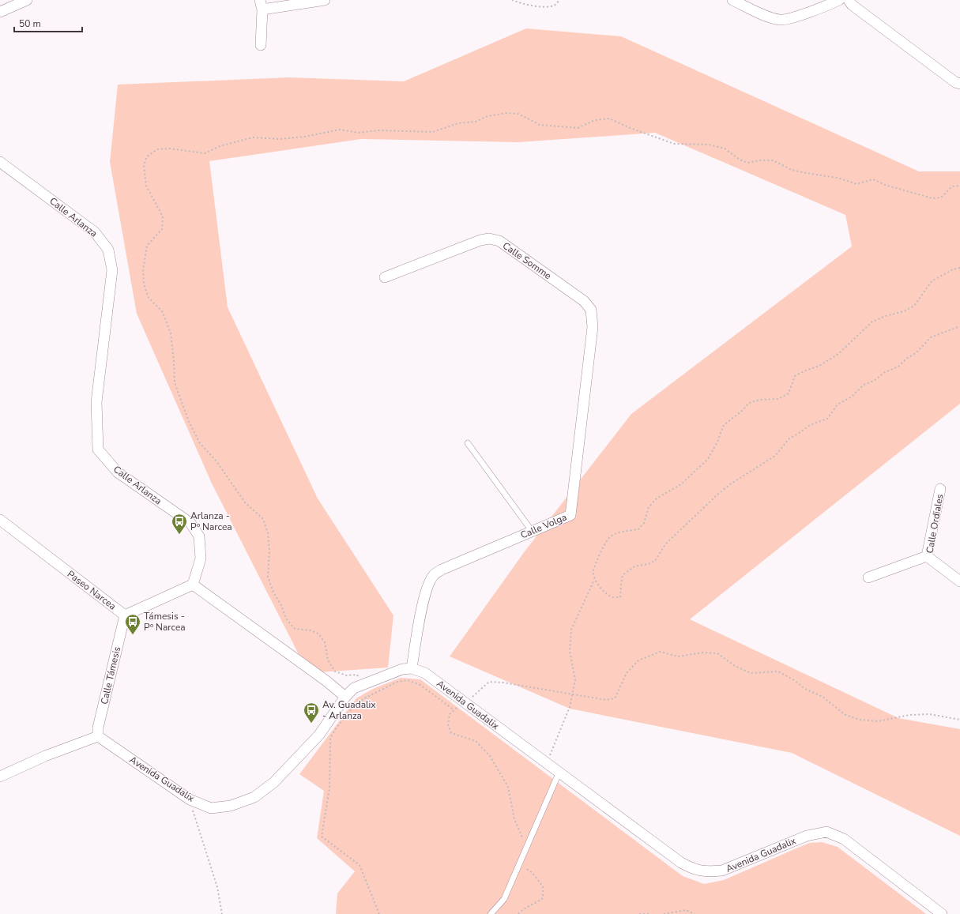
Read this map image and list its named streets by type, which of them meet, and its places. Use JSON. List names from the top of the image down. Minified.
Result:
{"streets":{"street":["Calle Arlanza","Calle Somme","Calle Ordiales","Calle Volga","Paseo Narcea","Calle Támesis","Avenida Guadalix"]},"crossings":[["Calle Arlanza","Paseo Narcea"],["Calle Somme","Calle Volga"],["Calle Volga","Avenida Guadalix"],["Paseo Narcea","Calle Támesis"],["Calle Támesis","Avenida Guadalix"]],"places":{"bus stop":["Arlanza - Pº Narcea","Támesis - Pº Narcea","Av. Guadalix - Arlanza"]},"scale_bar":"50 m"}
